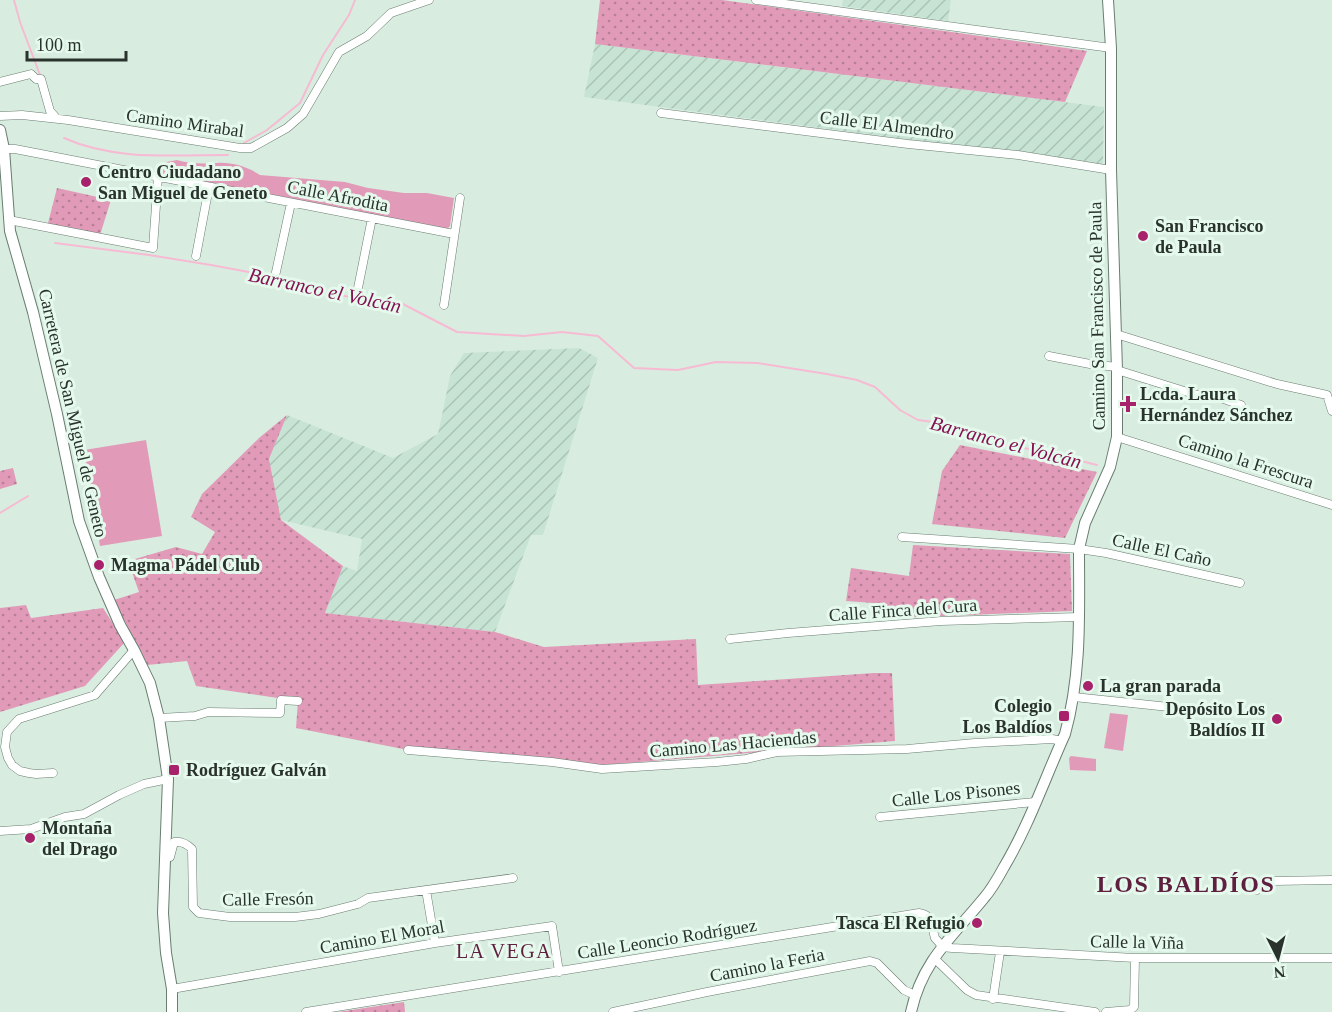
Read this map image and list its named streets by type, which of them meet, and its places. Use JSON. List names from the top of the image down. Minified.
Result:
{"streets":{"main road":["Camino San Francisco de Paula","Carretera de San Miguel de Geneto"],"street":["Camino Mirabal","Calle El Almendro","Calle Afrodita","Camino la Frescura","Calle El Caño","Calle Finca del Cura","Camino Las Haciendas","Calle Los Pisones","Calle Fresón","Camino El Moral","Calle Leoncio Rodríguez","Calle la Viña","Camino la Feria"]},"crossings":[["Calle El Almendro","Camino San Francisco de Paula"],["Calle Afrodita","Carretera de San Miguel de Geneto"],["Camino San Francisco de Paula","Camino la Frescura"],["Camino San Francisco de Paula","Calle El Caño"],["Camino San Francisco de Paula","Calle Finca del Cura"],["Camino San Francisco de Paula","Camino Las Haciendas"],["Camino San Francisco de Paula","Calle Los Pisones"],["Camino San Francisco de Paula","Calle Leoncio Rodríguez"],["Camino San Francisco de Paula","Calle la Viña"],["Camino San Francisco de Paula","Camino la Feria"],["Carretera de San Miguel de Geneto","Calle Fresón"],["Carretera de San Miguel de Geneto","Camino El Moral"],["Camino El Moral","Calle Leoncio Rodríguez"],["Calle Leoncio Rodríguez","Calle la Viña"]],"districts":["LOS BALDÍOS","LA VEGA"],"water":["Barranco el Volcán"],"places":{"other":["Centro Ciudadano San Miguel de Geneto","San Francisco de Paula","Magma Pádel Club","La gran parada","Depósito Los Baldíos II","Montaña del Drago","Tasca El Refugio"],"health":["Lcda. Laura Hernández Sánchez"],"transit":["Colegio Los Baldíos","Rodríguez Galván"]},"scale_bar":"100 m","north":"bottom"}
